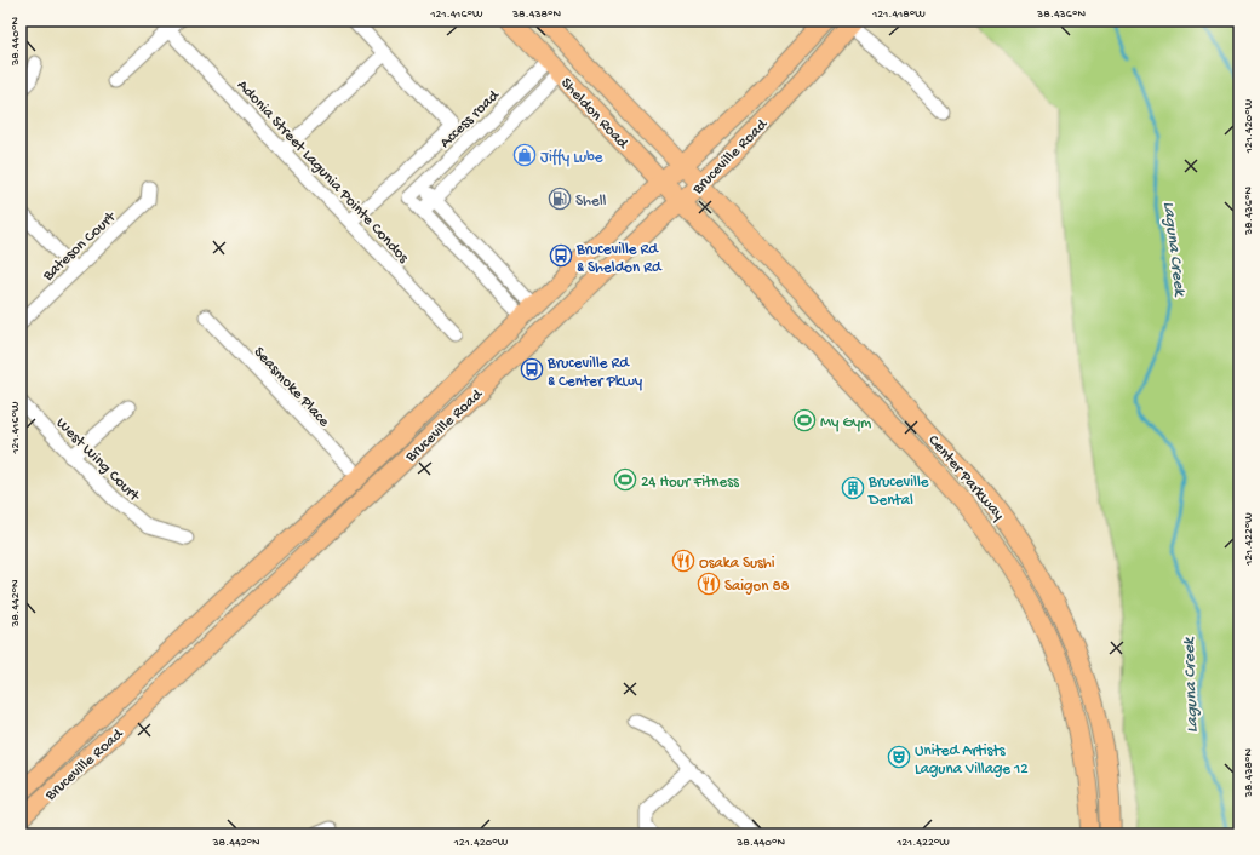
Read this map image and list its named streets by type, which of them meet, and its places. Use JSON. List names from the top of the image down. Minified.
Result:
{"streets":{"main road":["Sheldon Road","Bruceville Road","Center Parkway"],"street":["Access road","Adonia Street Lagunia Pointe Condos","Bateson Court","Seasmoke Place","West Wing Court"]},"crossings":[["Sheldon Road","Access road"],["Sheldon Road","Bruceville Road"],["Sheldon Road","Center Parkway"],["Bruceville Road","Seasmoke Place"],["Bruceville Road","Center Parkway"]],"water":["Laguna Creek"],"places":{"shop":["Jiffy Lube"],"fuel station":["Shell"],"bus stop":["Bruceville Rd & Sheldon Rd","Bruceville Rd & Center Pkwy"],"sports":["My Gym","24 Hour Fitness"],"building":["Bruceville Dental"],"restaurant":["Osaka Sushi","Saigon 88"],"theatre":["United Artists Laguna Village 12"]},"coordinates":["121.416°W","38.438°N","121.418°W","38.436°N","38.440°N","121.420°W","121.422°W","38.442°N"]}
